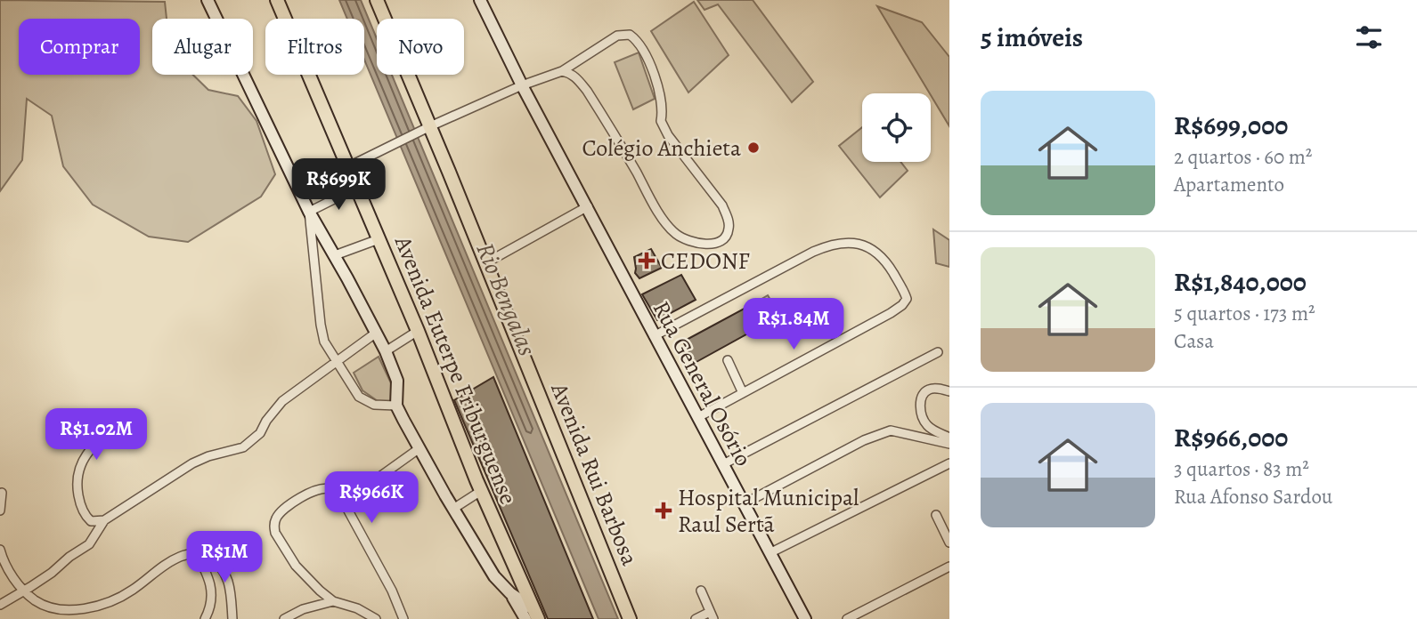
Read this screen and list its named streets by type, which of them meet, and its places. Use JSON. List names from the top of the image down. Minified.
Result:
{"streets":{"main road":["Avenida Euterpe Friburguense","Avenida Rui Barbosa"],"street":["Rua General Osório"]},"water":["Rio Bengalas"],"places":{"other":["Colégio Anchieta"],"health":["CEDONF","Hospital Municipal Raul Sertã"]},"page":{"heading":"5 imóveis","chip":["Comprar","Alugar","Filtros","Novo"],"list":[{"name":"R$699,000","note":"2 quartos · 60 m² · Apartamento"},{"name":"R$1,840,000","note":"5 quartos · 173 m² · Casa"},{"name":"R$966,000","note":"3 quartos · 83 m² · Rua Afonso Sardou"}],"price":["R$699K","R$1.84M","R$1.02M","R$966K","R$1M"]}}
